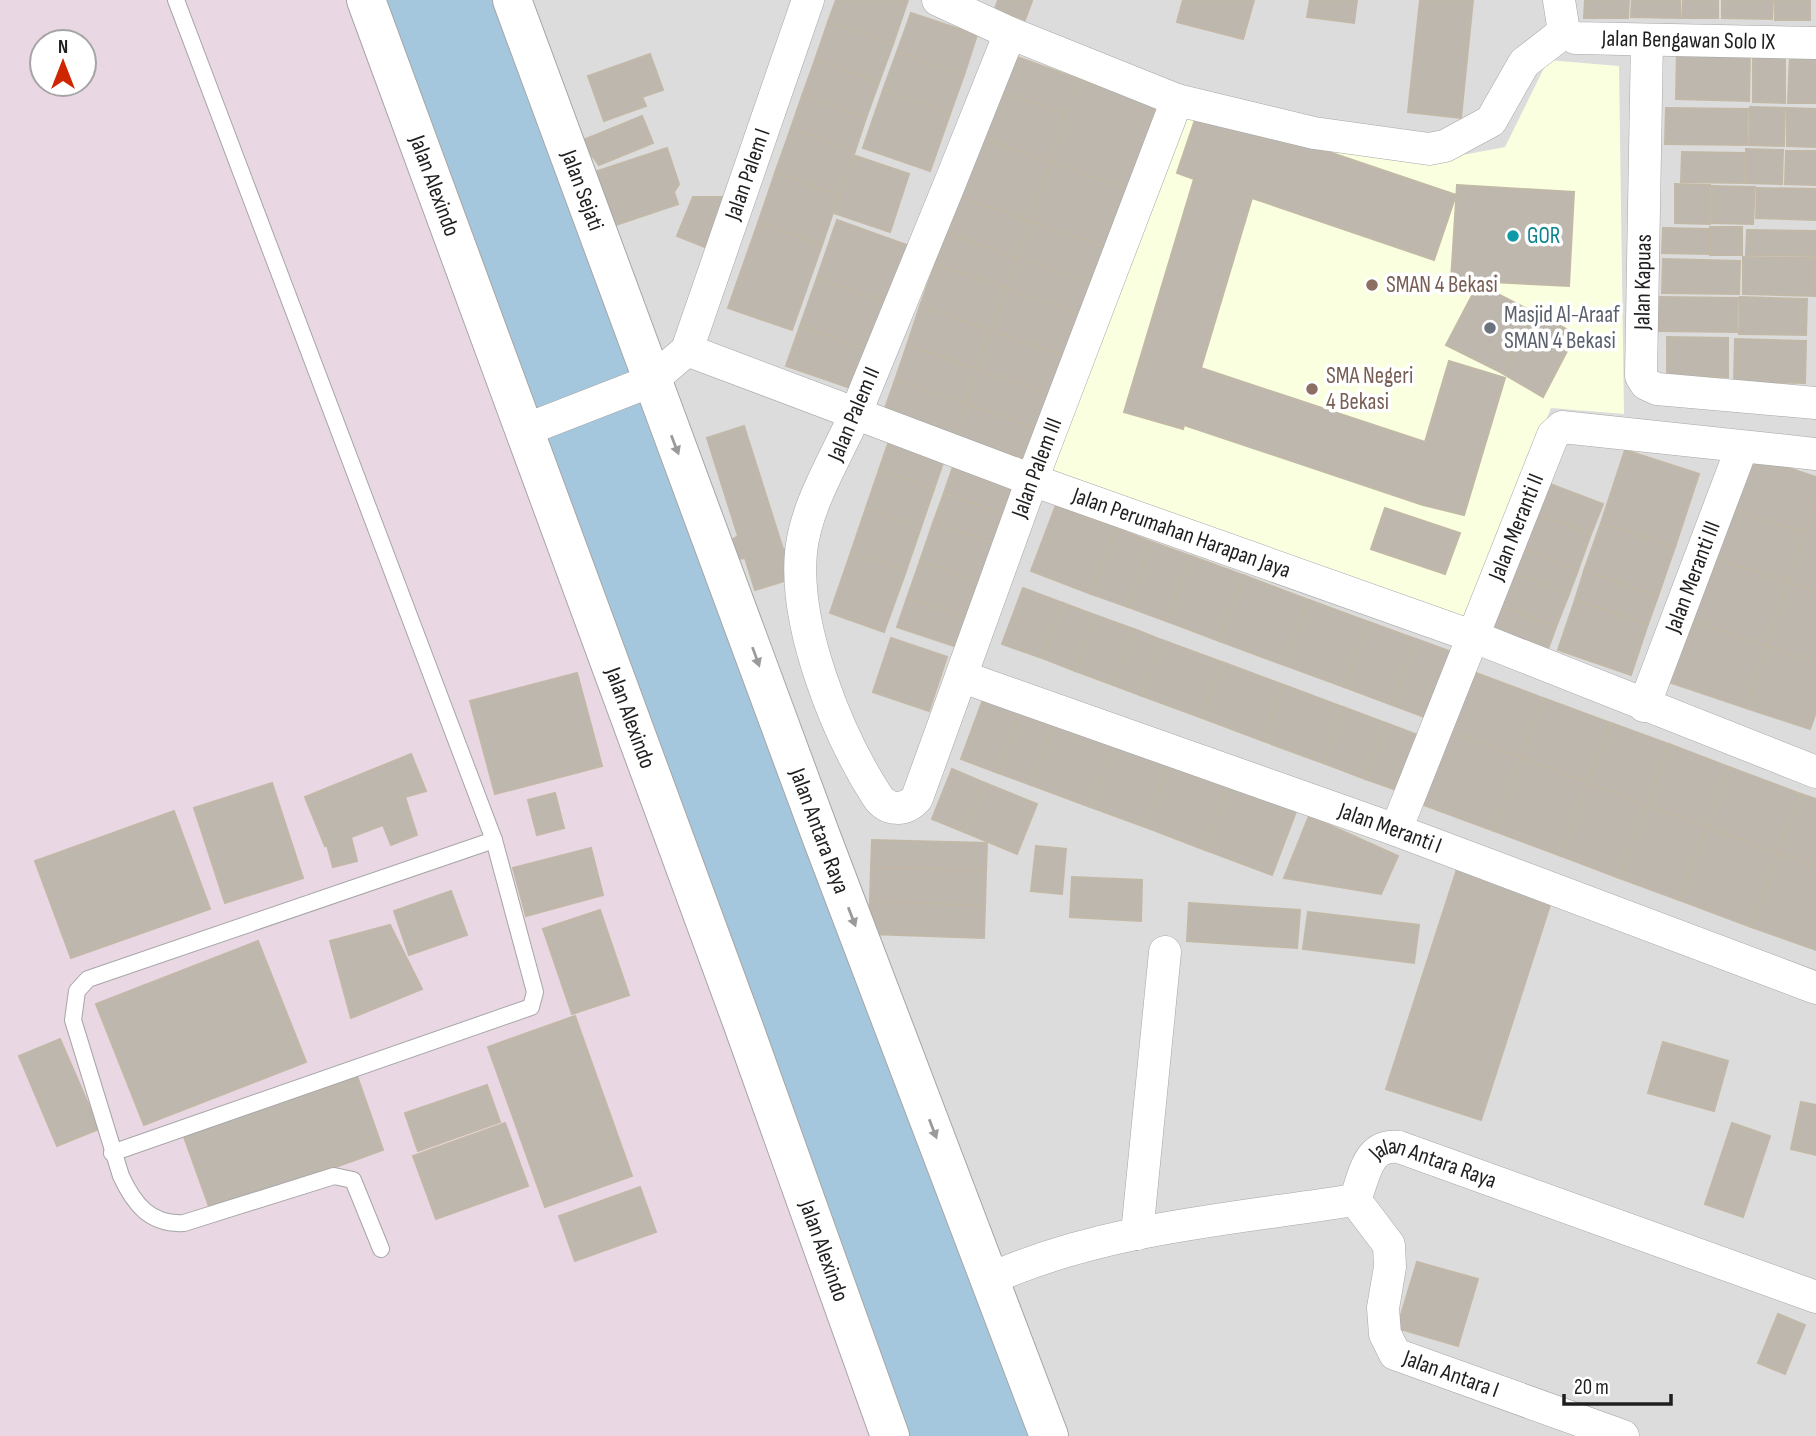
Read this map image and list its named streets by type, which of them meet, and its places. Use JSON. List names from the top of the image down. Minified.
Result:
{"streets":{"street":["Jalan Bengawan Solo IX","Jalan Palem I","Jalan Alexindo","Jalan Sejati","Jalan Kapuas","Jalan Palem II","Jalan Palem III","Jalan Meranti II","Jalan Perumahan Harapan Jaya","Jalan Meranti III","Jalan Meranti I","Jalan Antara Raya","Jalan Antara I"]},"crossings":[["Jalan Bengawan Solo IX","Jalan Kapuas"],["Jalan Palem I","Jalan Perumahan Harapan Jaya"],["Jalan Sejati","Jalan Antara Raya"],["Jalan Kapuas","Jalan Meranti II"],["Jalan Palem II","Jalan Palem III"],["Jalan Palem II","Jalan Perumahan Harapan Jaya"],["Jalan Palem III","Jalan Perumahan Harapan Jaya"],["Jalan Palem III","Jalan Meranti I"],["Jalan Meranti II","Jalan Perumahan Harapan Jaya"],["Jalan Meranti II","Jalan Meranti III"],["Jalan Meranti II","Jalan Meranti I"],["Jalan Perumahan Harapan Jaya","Jalan Meranti III"],["Jalan Antara Raya","Jalan Antara I"]],"one_way":["Jalan Antara Raya"],"places":["GOR","SMAN 4 Bekasi","Masjid Al-Araaf SMAN 4 Bekasi","SMA Negeri 4 Bekasi"],"scale_bar":"20 m","north":"top"}
